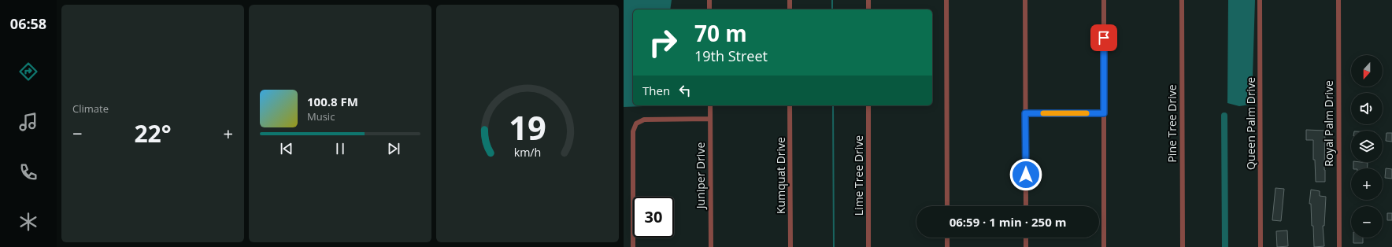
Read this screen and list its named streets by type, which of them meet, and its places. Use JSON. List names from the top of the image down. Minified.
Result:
{"streets":{"street":["Pine Tree Drive","Queen Palm Drive","Royal Palm Drive","Juniper Drive","Kumquat Drive","Lime Tree Drive"]},"north":"bottom","page":{"tabs":"06:58","tile":"Climate","turn":["70 m","19th Street"],"map_buttons":["+","−"],"then":"Then","song":["100.8 FM","Music"],"heat":["−","22°","+"],"limit":"30","trip":"06:59 · 1 min · 250 m","gauge":["19","km/h"]}}
